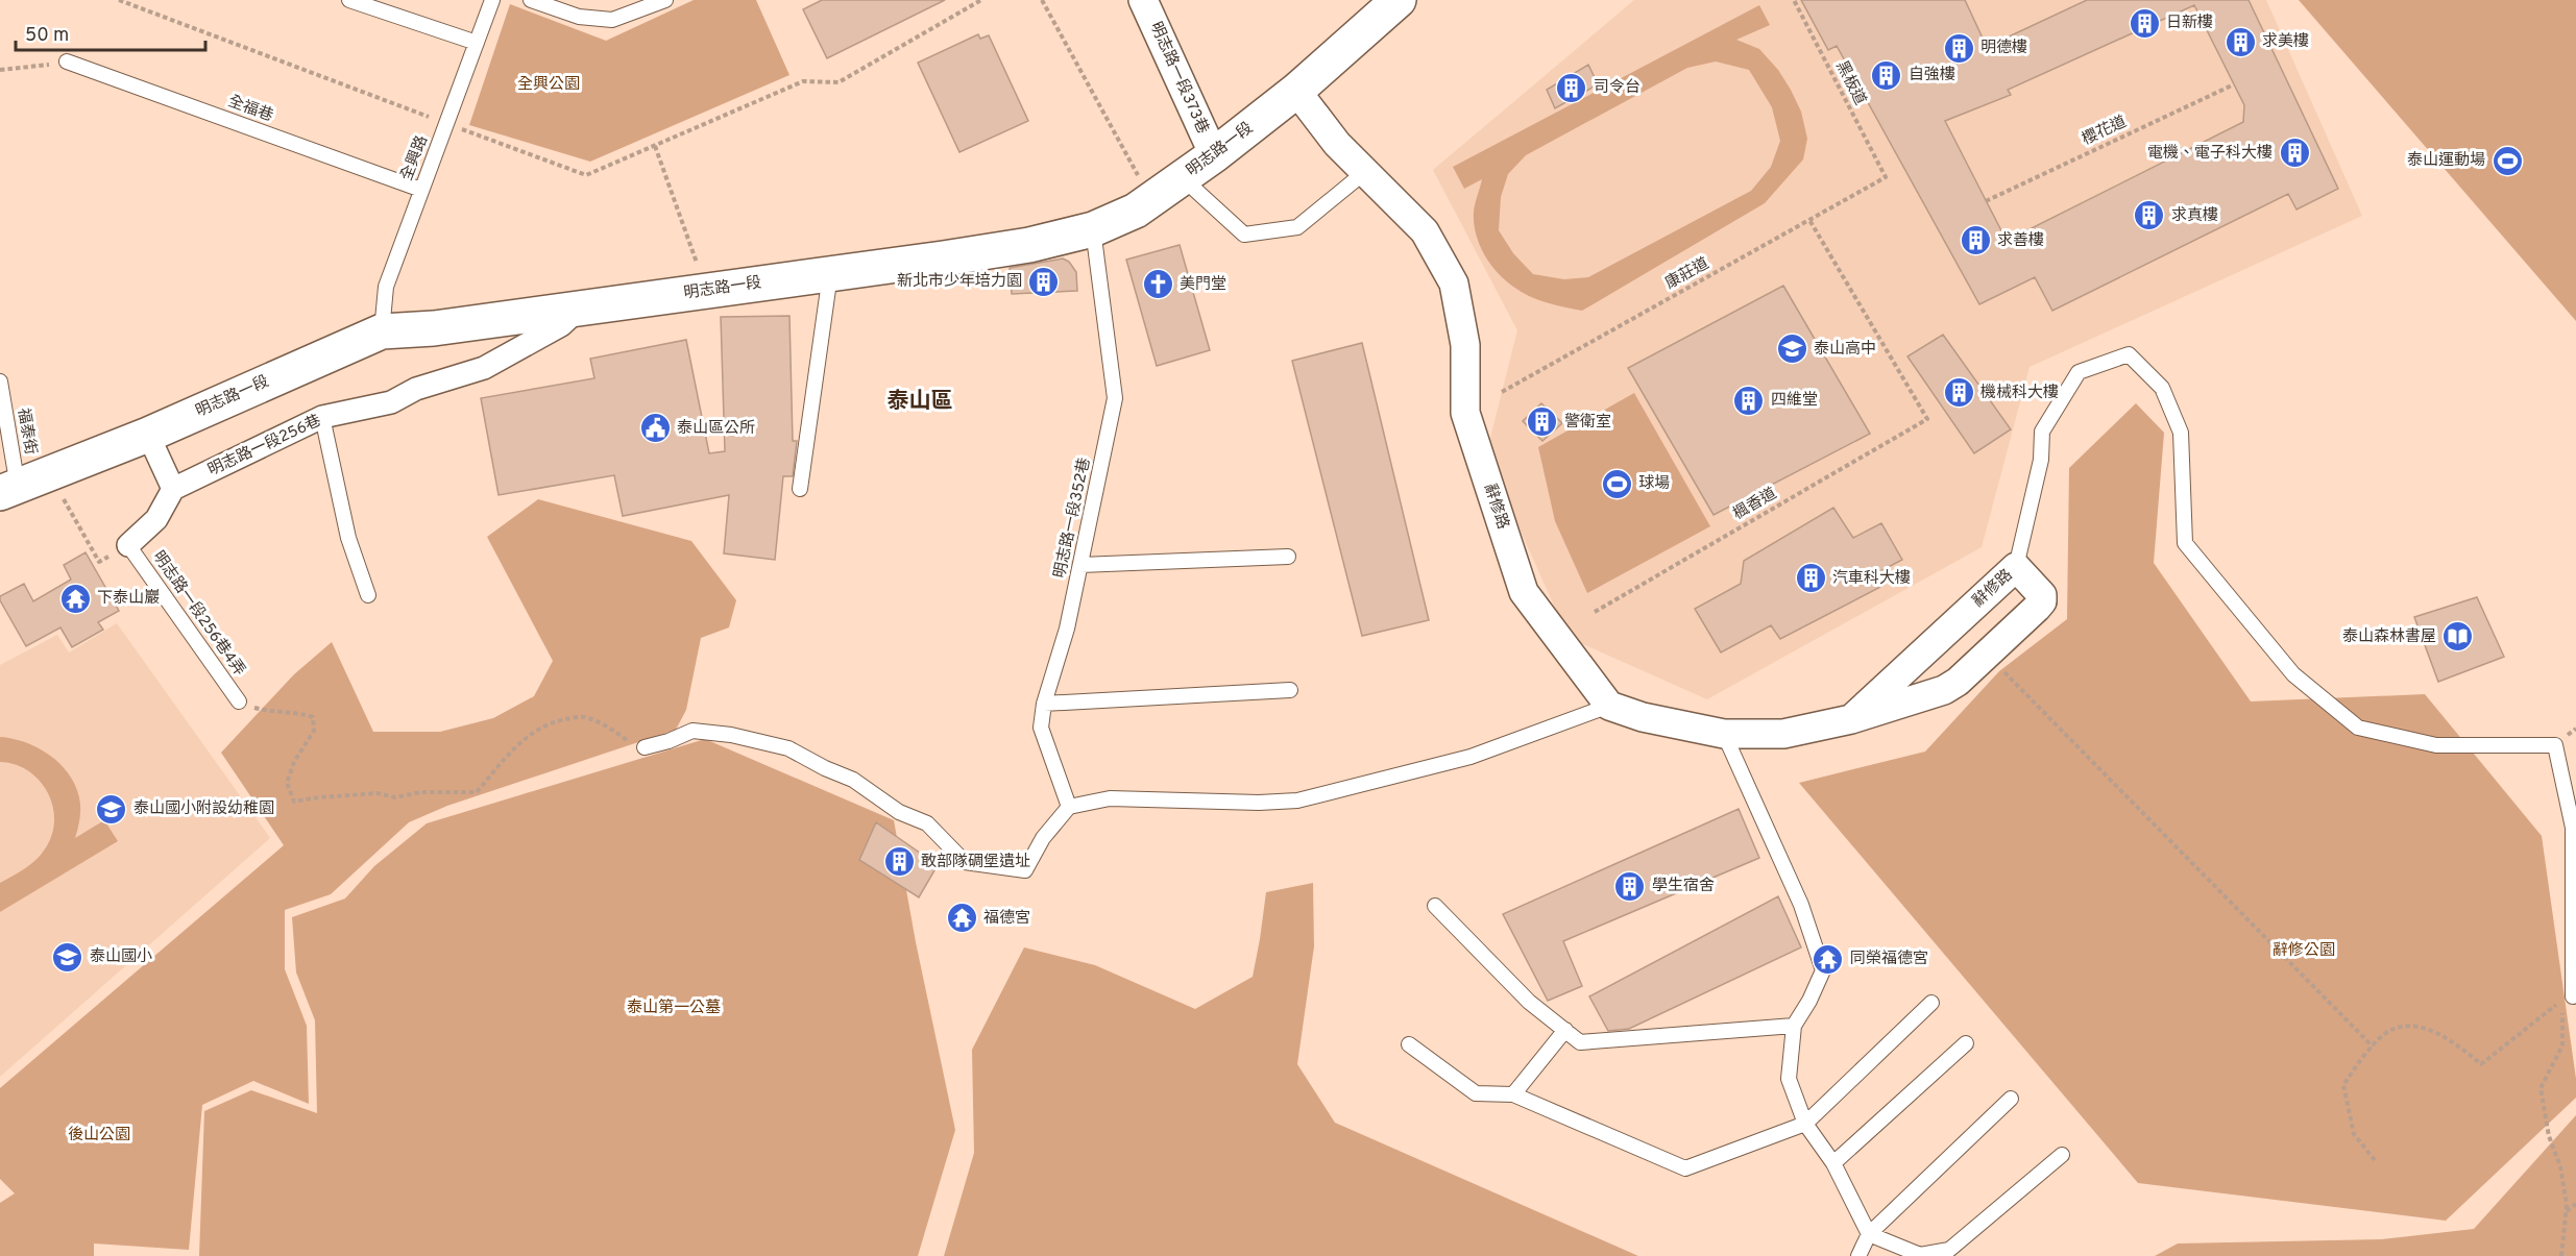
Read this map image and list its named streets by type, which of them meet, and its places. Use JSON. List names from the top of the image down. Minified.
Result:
{"streets":{"main road":["明志路一段"],"street":["明志路一段373巷","明志路一段256巷","辭修路"],"lane":["全福巷","全興路","福泰街","明志路一段352巷","明志路一段256巷4弄"],"path":["黑板道","櫻花道","康莊道","楓香道"]},"crossings":[["明志路一段373巷","明志路一段"],["黑板道","康莊道"],["全福巷","全興路"],["明志路一段","全興路"],["明志路一段","福泰街"],["明志路一段","明志路一段256巷"],["明志路一段","辭修路"],["明志路一段","明志路一段352巷"],["康莊道","楓香道"]],"districts":["泰山區"],"parks":["全興公園","辭修公園","泰山第一公墓","後山公園"],"places":{"building":["日新樓","求美樓","明德樓","自強樓","司令台","電機、電子科大樓","求真樓","求善樓","新北市少年培力園","機械科大樓","四維堂","警衛室","汽車科大樓","敢部隊碉堡遺址","學生宿舍"],"sports":["泰山運動場","球場"],"church":["美門堂"],"school or university":["泰山高中","泰山國小附設幼稚園","泰山國小"],"public building":["泰山區公所"],"temple":["下泰山巖","福德宮","同榮福德宮"],"library":["泰山森林書屋"]},"scale_bar":"50 m"}
